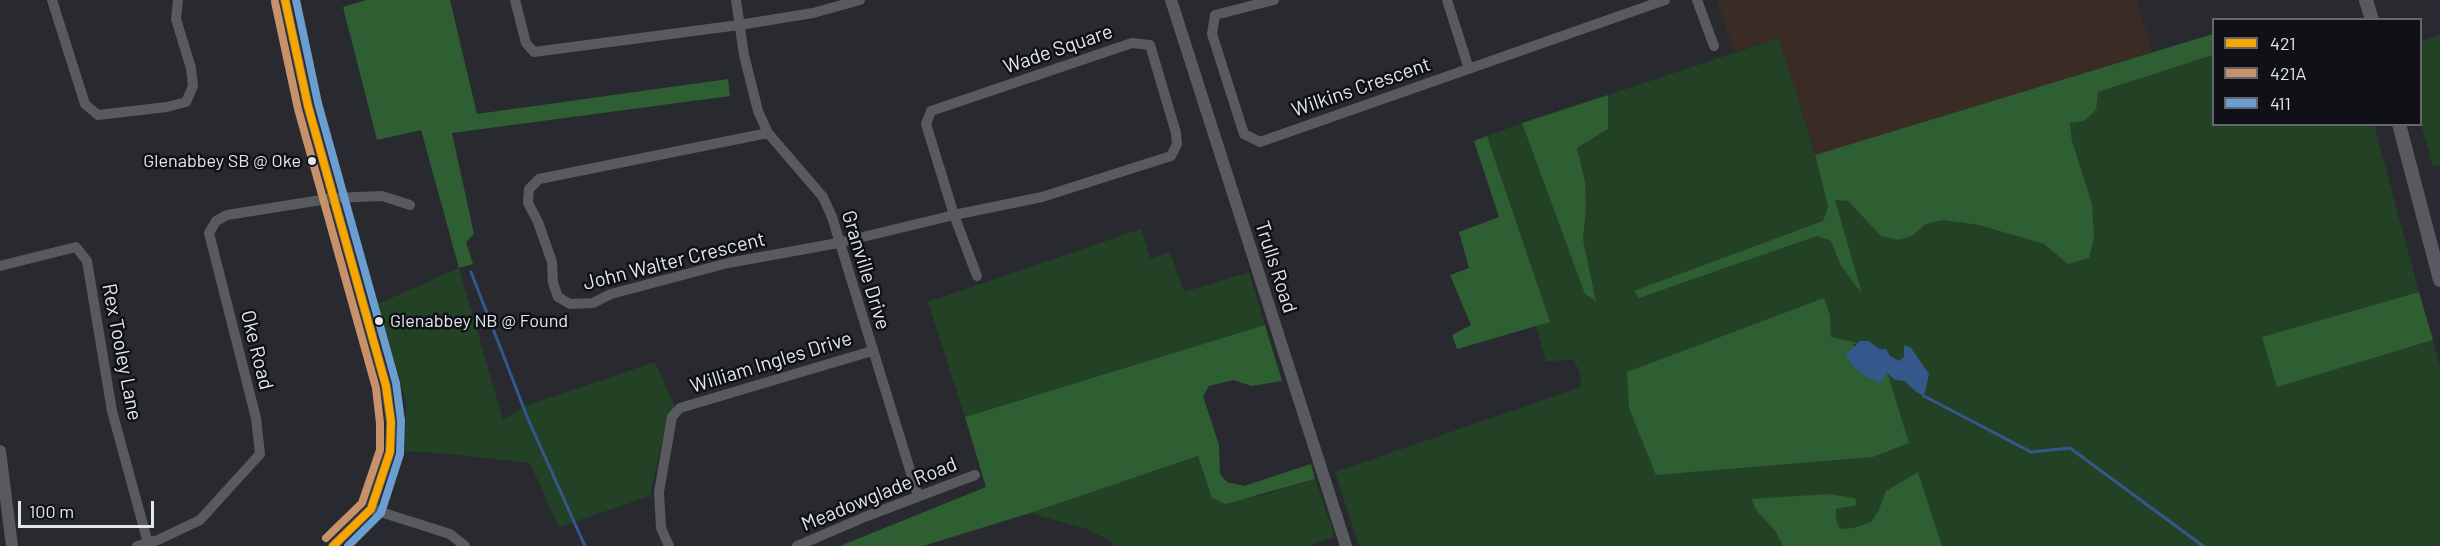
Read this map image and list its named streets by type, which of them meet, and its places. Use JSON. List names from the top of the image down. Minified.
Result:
{"streets":{"street":["Wade Square","Wilkins Crescent","John Walter Crescent","Trulls Road","Granville Drive","Oke Road","Rex Tooley Lane","William Ingles Drive","Meadowglade Road"]},"crossings":[["Wade Square","John Walter Crescent"],["Wade Square","Granville Drive"],["John Walter Crescent","Granville Drive"],["Granville Drive","William Ingles Drive"],["Granville Drive","Meadowglade Road"],["Oke Road","Rex Tooley Lane"]],"places":["Glenabbey SB @ Oke","Glenabbey NB @ Found"],"lines":["transit line 421","transit line 411","transit line 421A"],"legend":["421","421A","411"],"scale_bar":"100 m"}
